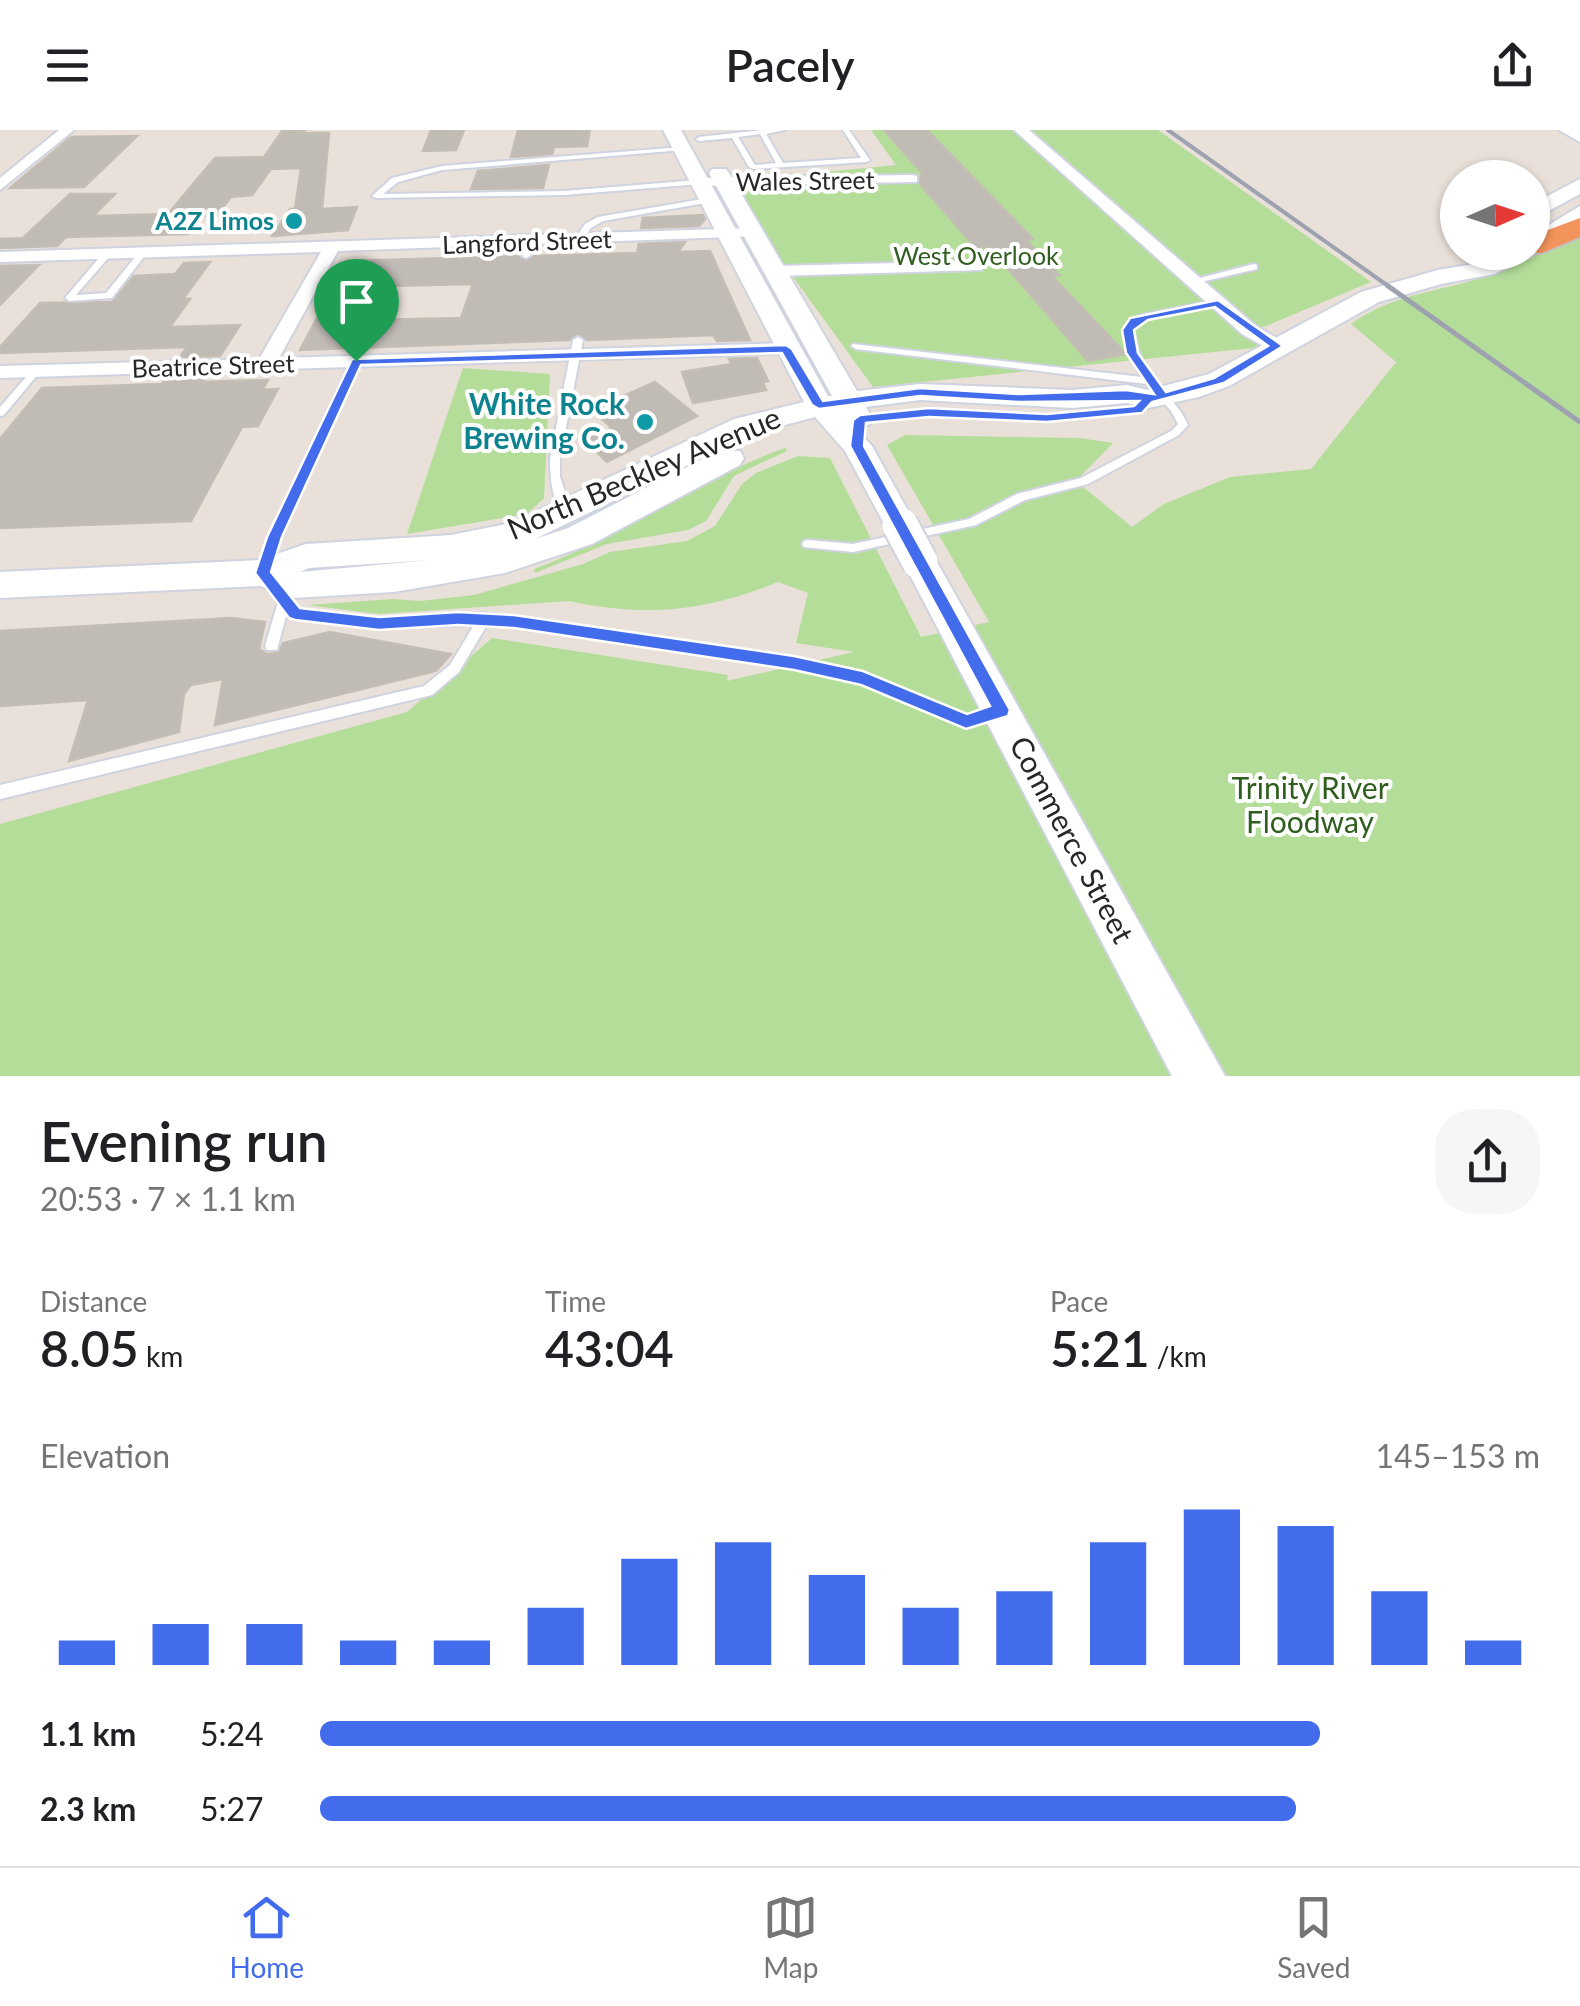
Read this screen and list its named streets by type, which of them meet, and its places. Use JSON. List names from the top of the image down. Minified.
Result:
{"streets":{"main road":["North Beckley Avenue","Commerce Street"],"street":["Wales Street","Langford Street","Beatrice Street"]},"crossings":[["North Beckley Avenue","Commerce Street"]],"parks":["West Overlook","Trinity River Floodway"],"places":["A2Z Limos","White Rock Brewing Co."],"north":"right","page":{"header":"Pacely","heading":["Evening run","20:53 · 7 × 1.1 km"],"stats":[["Distance","8.05 km"],["Time","43:04"],["Pace","5:21 /km"]],"chart":["Elevation","145–153 m"],"list":[{"name":"1.1 km","note":"5:24"},{"name":"2.3 km","note":"5:27"}],"tabs":["Home","Map","Saved"]}}
